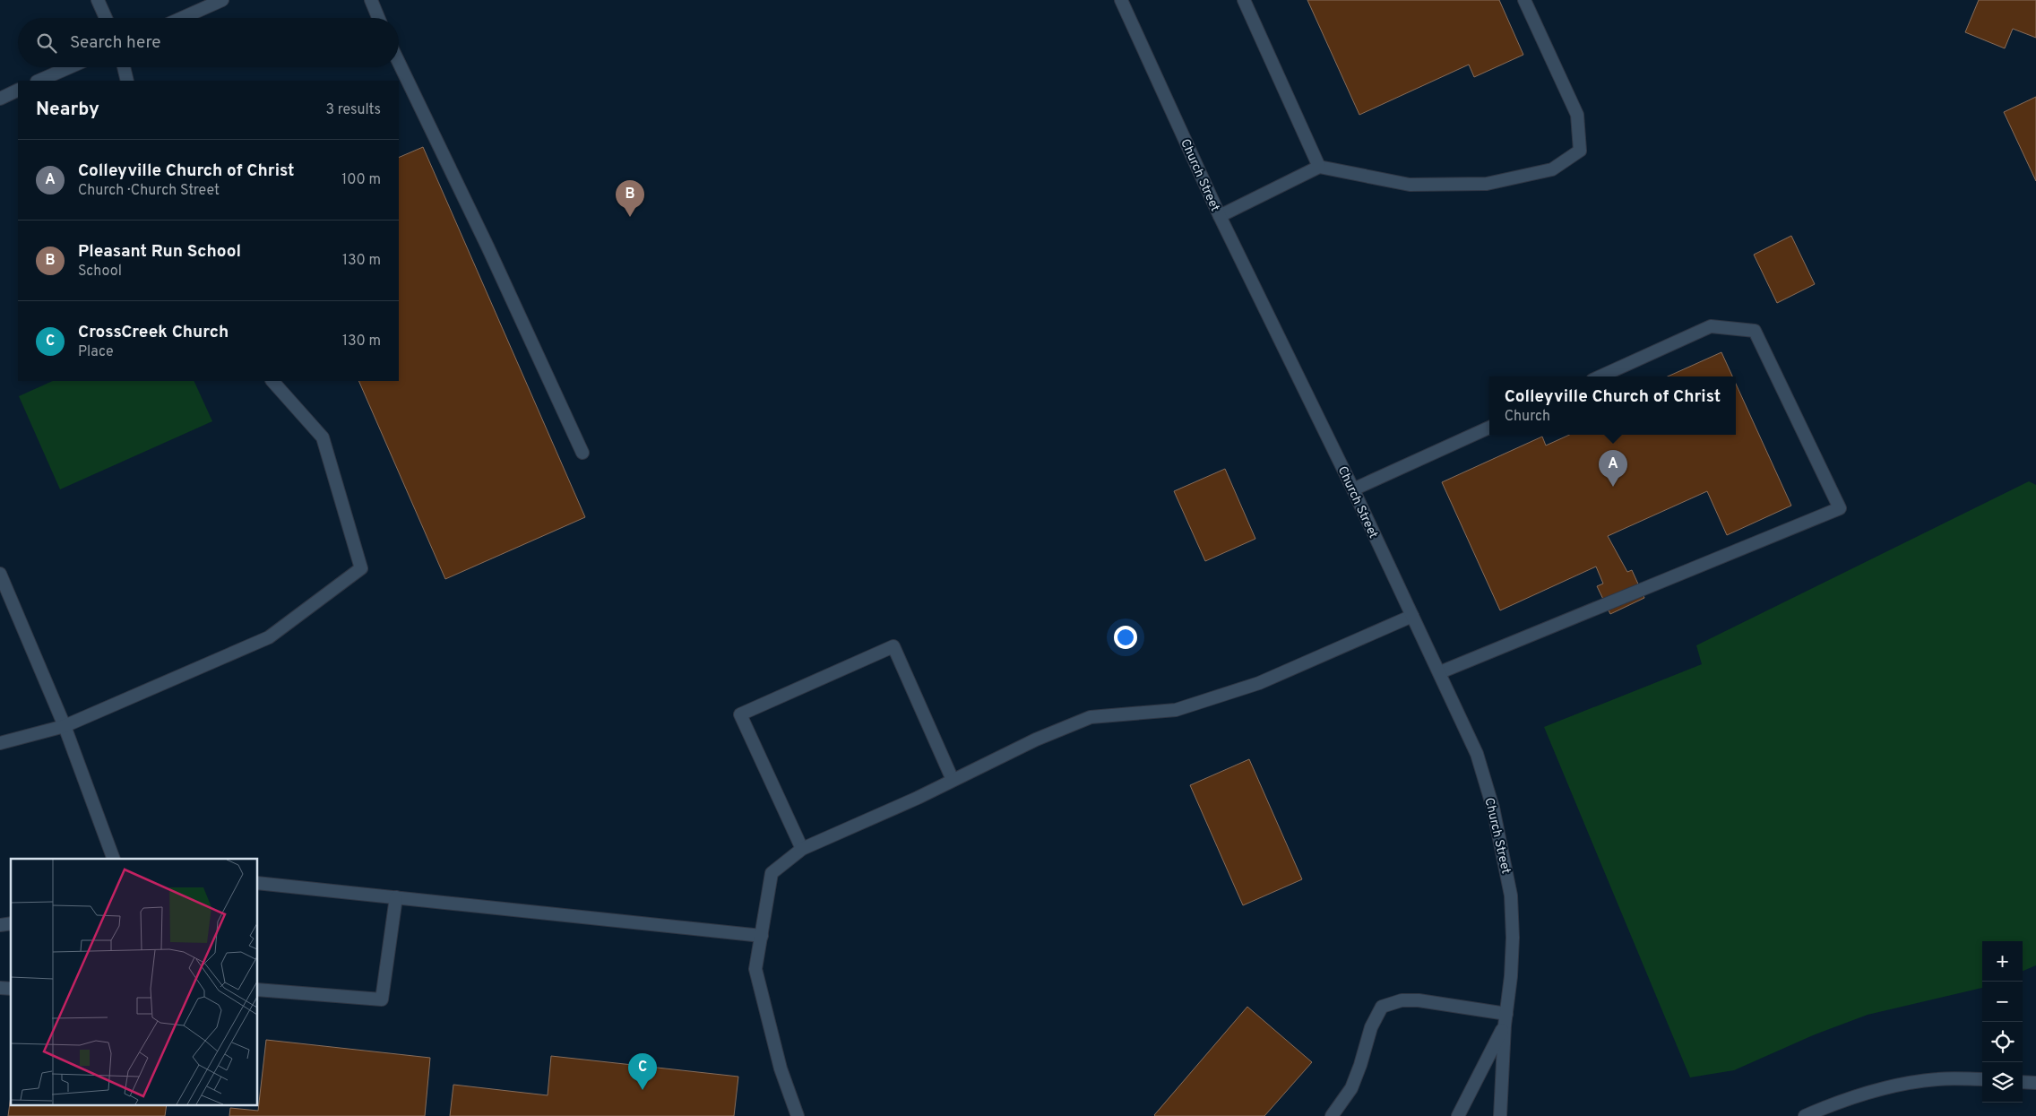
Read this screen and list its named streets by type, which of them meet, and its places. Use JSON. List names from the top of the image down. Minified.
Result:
{"streets":{"street":["Church Street"]},"page":{"search":"Search here","heading":["Nearby","3 results"],"list":[{"mark":"A","name":"Colleyville Church of Christ","note":"Church · Church Street","value":"100 m"},{"mark":"B","name":"Pleasant Run School","note":"School","value":"130 m"},{"mark":"C","name":"CrossCreek Church","note":"Place","value":"130 m"}],"pins":["B","A","C"],"popup":["Colleyville Church of Christ","Church"],"map_buttons":["+","−"]}}
